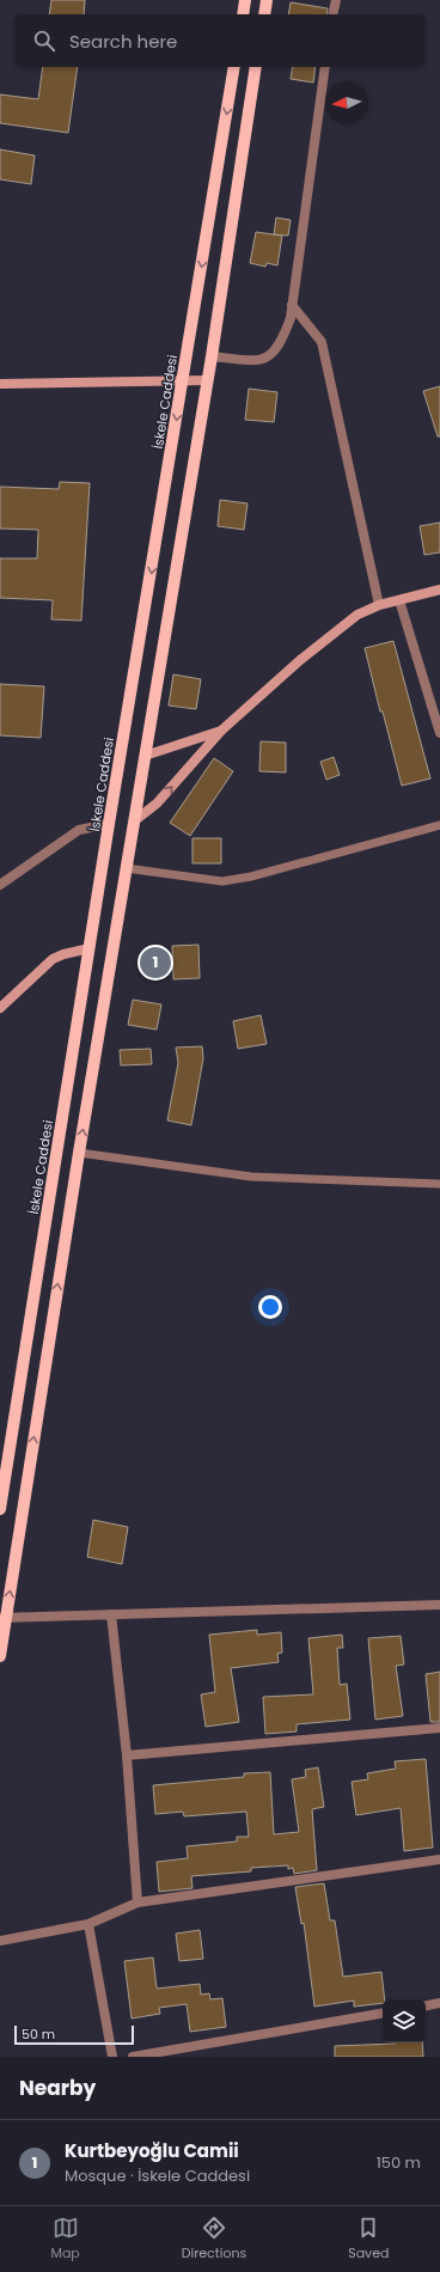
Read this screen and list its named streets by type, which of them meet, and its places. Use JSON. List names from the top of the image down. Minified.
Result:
{"streets":{"main road":["İskele Caddesi"]},"scale_bar":"50 m","north":"left","page":{"search":"Search here","pins":"1","scale":"50 m","heading":"Nearby","list":[{"mark":"1","name":"Kurtbeyoğlu Camii","note":"Mosque · İskele Caddesi","value":"150 m"}],"nav":["Map","Directions","Saved"]}}
